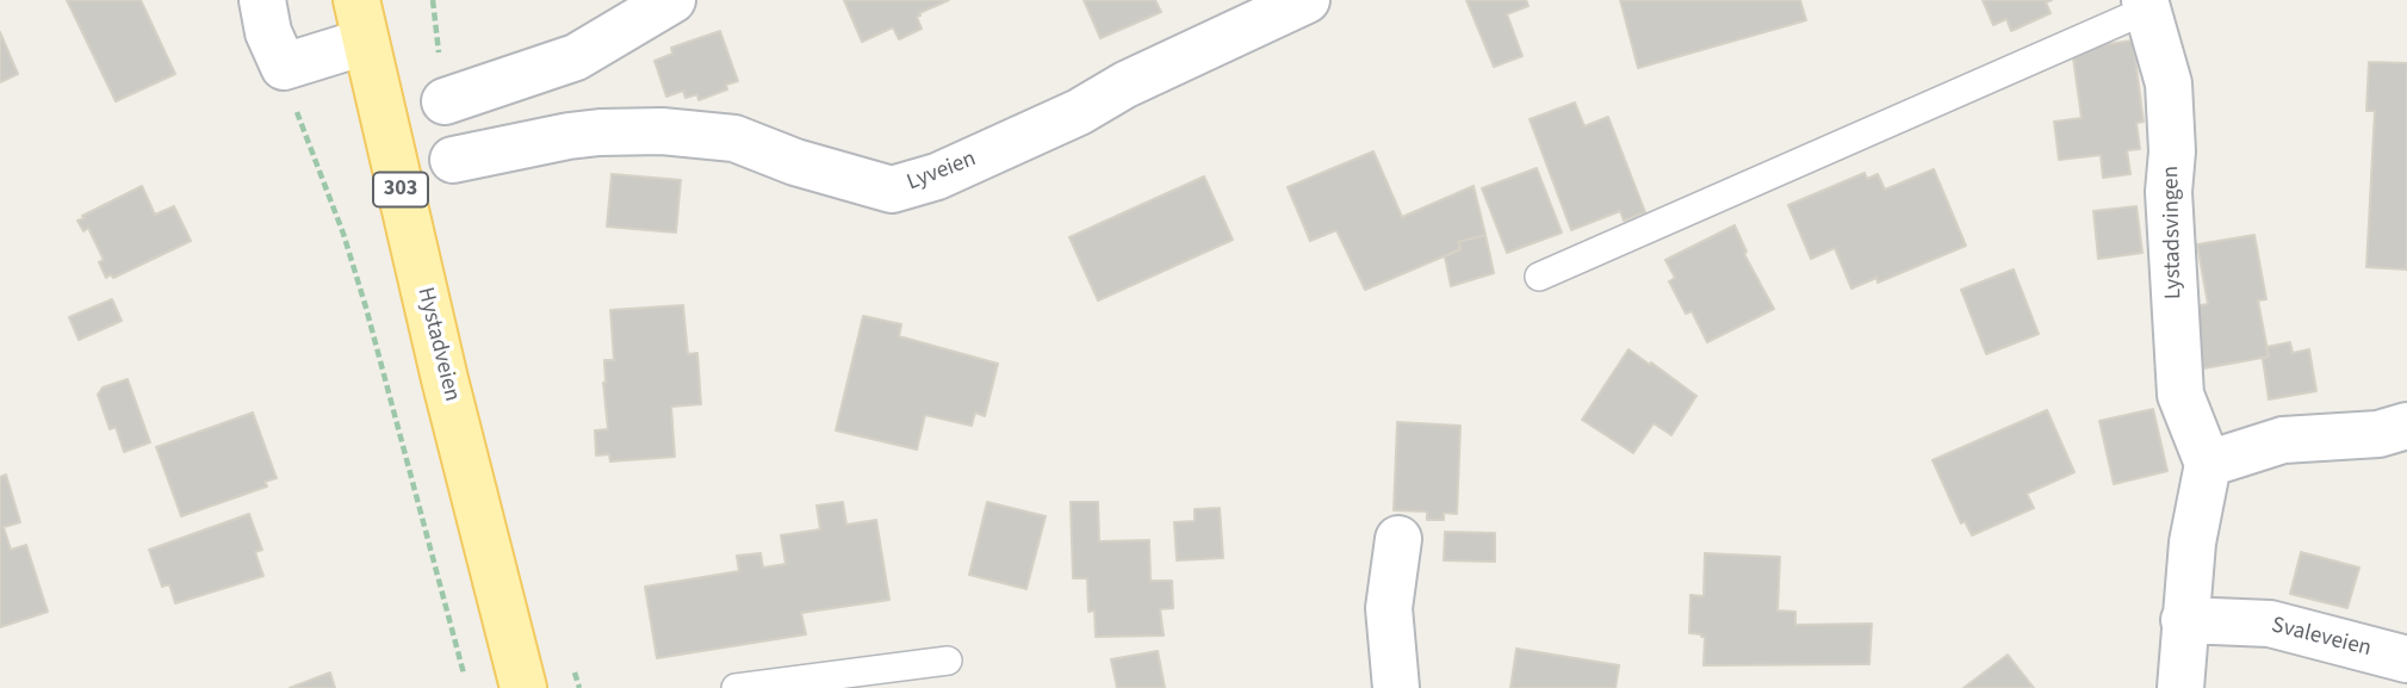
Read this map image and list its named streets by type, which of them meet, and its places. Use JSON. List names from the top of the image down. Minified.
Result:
{"streets":{"main road":["303","Hystadveien"],"street":["Lyveien","Lystadsvingen","Svaleveien"]}}
